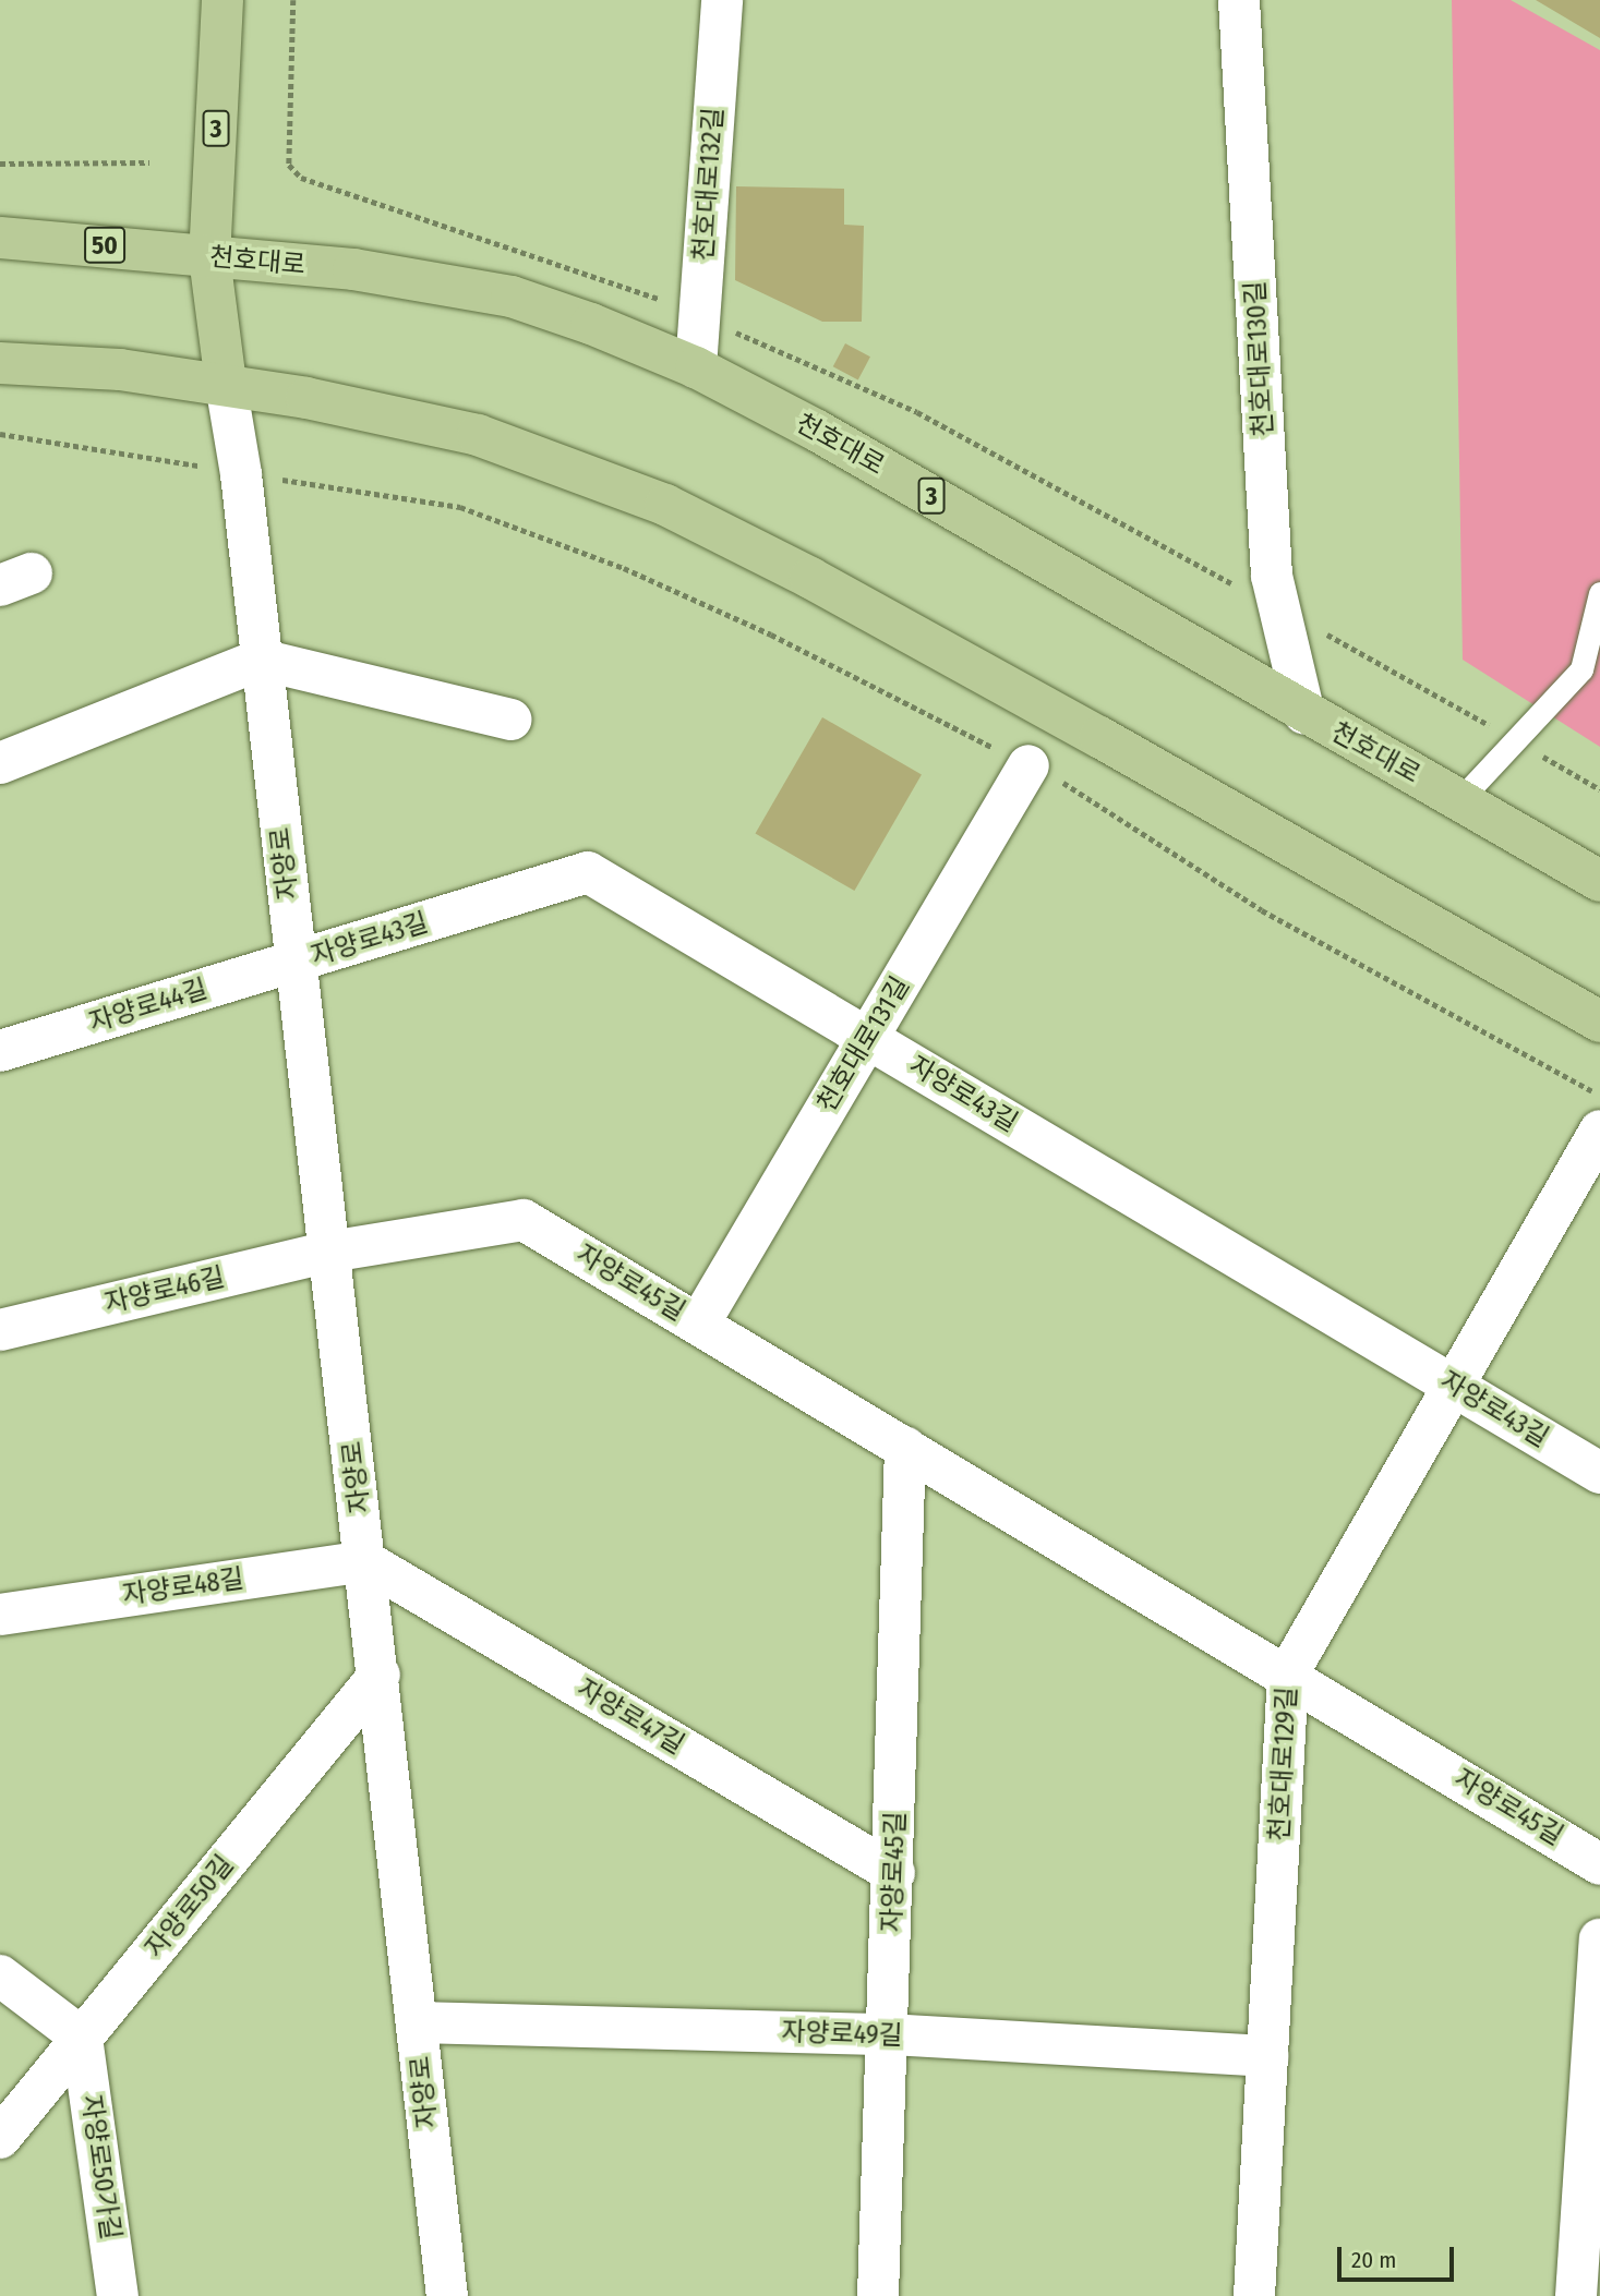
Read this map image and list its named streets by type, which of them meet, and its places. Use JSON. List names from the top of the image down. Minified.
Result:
{"streets":{"main road":["3","50","천호대로","자양로"],"street":["천호대로132길","천호대로130길","자양로43길","자양로44길","천호대로131길","자양로45길","자양로46길","자양로48길","자양로47길","천호대로129길","자양로50길","자양로49길","자양로50가길"]},"crossings":[["천호대로132길","천호대로"],["천호대로","천호대로130길"],["천호대로","자양로"],["자양로","자양로43길"],["자양로","자양로44길"],["자양로","자양로45길"],["자양로","자양로46길"],["자양로","자양로48길"],["자양로","자양로47길"],["자양로","자양로50길"],["자양로","자양로49길"],["자양로43길","자양로44길"],["자양로43길","천호대로131길"],["자양로43길","천호대로129길"],["천호대로131길","자양로45길"],["자양로45길","자양로46길"],["자양로45길","자양로47길"],["자양로45길","천호대로129길"],["자양로45길","자양로49길"],["자양로48길","자양로47길"],["천호대로129길","자양로49길"],["자양로50길","자양로50가길"]],"scale_bar":"20 m"}
